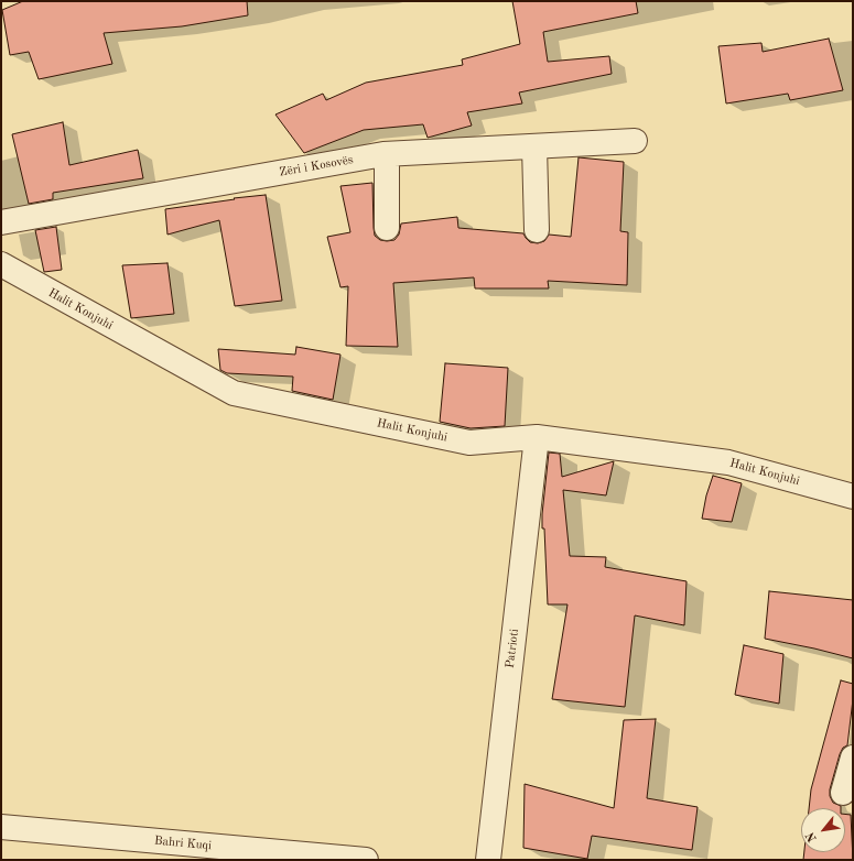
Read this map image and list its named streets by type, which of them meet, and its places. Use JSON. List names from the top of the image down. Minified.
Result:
{"streets":{"street":["Zëri i Kosovës","Halit Konjuhi","Patrioti","Bahri Kuqi"]},"crossings":[["Halit Konjuhi","Patrioti"]],"north":"bottom left"}
